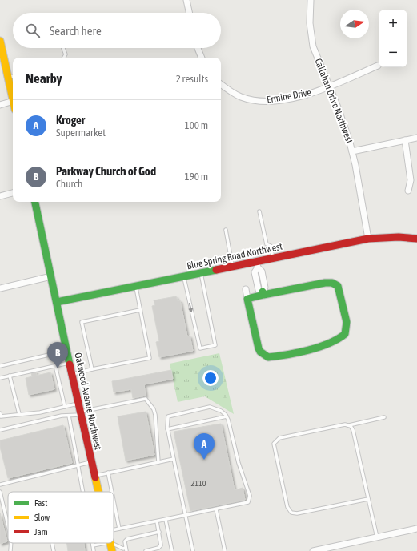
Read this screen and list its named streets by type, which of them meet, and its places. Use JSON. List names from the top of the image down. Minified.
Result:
{"streets":{"street":["Ermine Drive","Callahan Drive Northwest","Blue Spring Road Northwest","Oakwood Avenue Northwest"]},"crossings":[["Ermine Drive","Callahan Drive Northwest"],["Callahan Drive Northwest","Blue Spring Road Northwest"],["Blue Spring Road Northwest","Oakwood Avenue Northwest"]],"house_numbers":["2110"],"legend":["Fast","Slow","Jam"],"north":"right","page":{"map_buttons":["+","−"],"search":"Search here","heading":["Nearby","2 results"],"list":[{"mark":"A","name":"Kroger","note":"Supermarket","value":"100 m"},{"mark":"B","name":"Parkway Church of God","note":"Church","value":"190 m"}],"pins":["B","A"]}}
